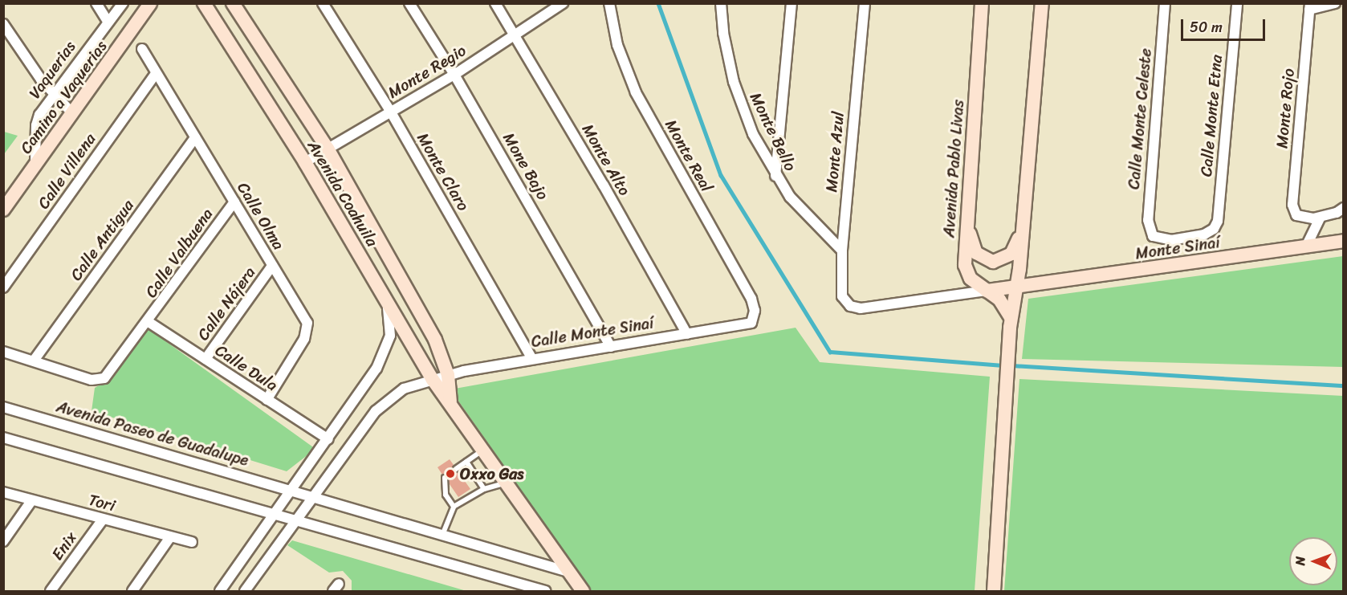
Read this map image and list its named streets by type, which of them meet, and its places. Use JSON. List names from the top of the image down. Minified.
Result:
{"streets":{"street":["Vaquerias","Monte Regio","Camino a Vaquerias","Monte Rojo","Calle Monte Etna","Calle Monte Celeste","Monte Bello","Monte Azul","Monte Real","Monte Alto","Mone Bajo","Avenida Pablo Livas","Calle Villena","Monte Claro","Avenida Coahuila","Calle Olma","Calle Antigua","Monte Sinaí","Calle Valbuena","Calle Nájera","Calle Monte Sinaí","Calle Dula","Avenida Paseo de Guadalupe","Tori","Enix"]},"crossings":[["Vaquerias","Camino a Vaquerias"],["Monte Regio","Monte Alto"],["Monte Regio","Mone Bajo"],["Monte Regio","Monte Claro"],["Monte Regio","Avenida Coahuila"],["Calle Monte Etna","Calle Monte Celeste"],["Monte Bello","Monte Azul"],["Monte Azul","Avenida Pablo Livas"],["Monte Real","Calle Monte Sinaí"],["Monte Alto","Calle Monte Sinaí"],["Mone Bajo","Calle Monte Sinaí"],["Calle Villena","Calle Olma"],["Monte Claro","Calle Monte Sinaí"],["Avenida Coahuila","Calle Monte Sinaí"],["Avenida Coahuila","Avenida Paseo de Guadalupe"],["Calle Olma","Calle Antigua"],["Calle Olma","Calle Valbuena"],["Calle Olma","Calle Nájera"],["Calle Olma","Calle Dula"],["Calle Antigua","Calle Valbuena"],["Calle Valbuena","Calle Dula"],["Calle Nájera","Calle Dula"],["Tori","Enix"]],"places":["Oxxo Gas"],"scale_bar":"50 m","north":"left"}
